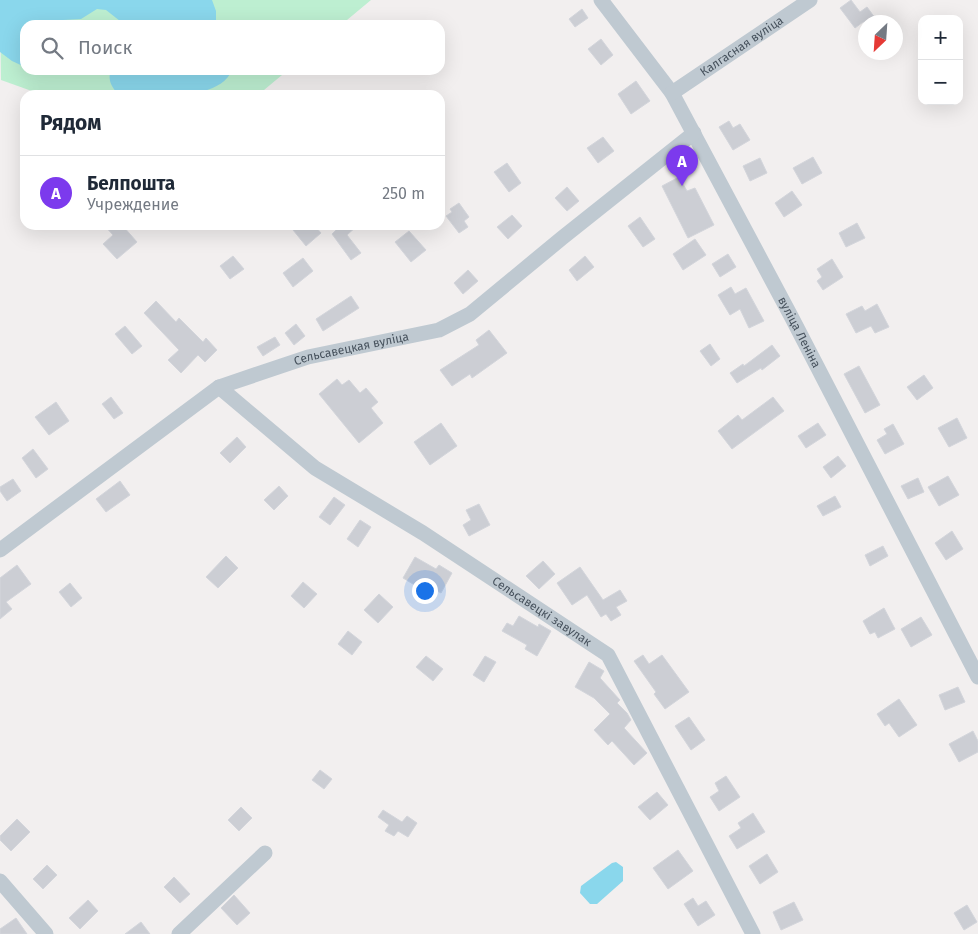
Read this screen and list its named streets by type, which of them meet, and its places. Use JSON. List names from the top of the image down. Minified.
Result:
{"streets":{"street":["Калгасная вуліца","вуліца Леніна","Сельсавецкая вуліца","Сельсавецкі завулак"]},"crossings":[["Калгасная вуліца","вуліца Леніна"],["вуліца Леніна","Сельсавецкая вуліца"],["Сельсавецкая вуліца","Сельсавецкі завулак"]],"north":"bottom left","page":{"map_buttons":["+","−"],"search":"Поиск","heading":"Рядом","pins":"A","list":[{"mark":"A","name":"Белпошта","note":"Учреждение","value":"250 m"}]}}
